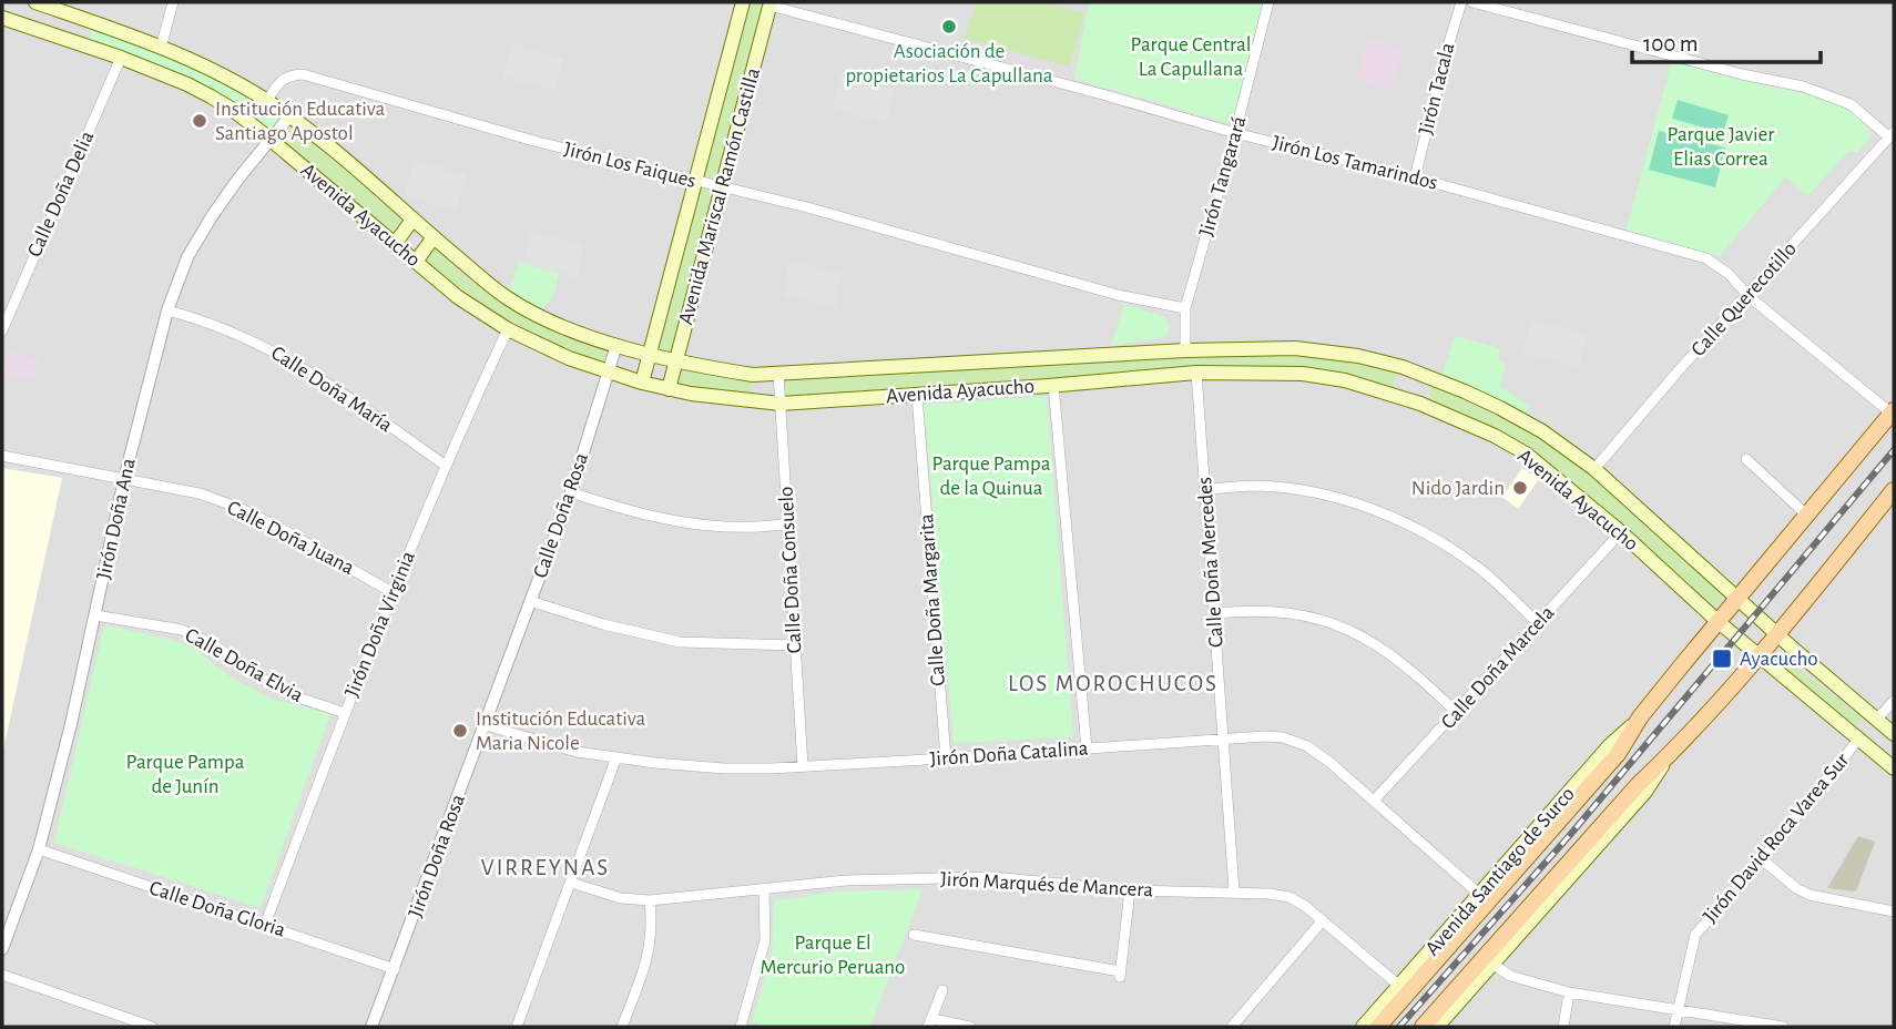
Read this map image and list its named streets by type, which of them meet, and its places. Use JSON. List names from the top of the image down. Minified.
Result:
{"streets":{"main road":["Avenida Mariscal Ramón Castilla","Avenida Ayacucho","Avenida Santiago de Surco"],"street":["Jirón Tacala","Jirón Los Tamarindos","Jirón Los Faiques","Jirón Tangarará","Calle Doña Delia","Calle Querecotillo","Calle Doña María","Calle Doña Rosa","Jirón Doña Ana","Calle Doña Juana","Calle Doña Mercedes","Calle Doña Consuelo","Calle Doña Margarita","Jirón Doña Virginia","Calle Doña Elvia","Calle Doña Marcela","Jirón Doña Catalina","Jirón David Roca Varea Sur","Jirón Doña Rosa","Jirón Marqués de Mancera","Calle Doña Gloria"]},"crossings":[["Jirón Tacala","Jirón Los Tamarindos"],["Jirón Los Tamarindos","Jirón Tangarará"],["Jirón Los Tamarindos","Avenida Mariscal Ramón Castilla"],["Jirón Los Tamarindos","Calle Querecotillo"],["Jirón Los Tamarindos","Avenida Santiago de Surco"],["Jirón Los Faiques","Jirón Tangarará"],["Jirón Los Faiques","Avenida Mariscal Ramón Castilla"],["Jirón Los Faiques","Avenida Ayacucho"],["Jirón Tangarará","Avenida Ayacucho"],["Calle Doña Delia","Avenida Ayacucho"],["Avenida Mariscal Ramón Castilla","Avenida Ayacucho"],["Avenida Ayacucho","Calle Querecotillo"],["Avenida Ayacucho","Calle Doña Rosa"],["Avenida Ayacucho","Jirón Doña Ana"],["Avenida Ayacucho","Calle Doña Mercedes"],["Avenida Ayacucho","Calle Doña Consuelo"],["Avenida Ayacucho","Calle Doña Margarita"],["Avenida Ayacucho","Jirón Doña Virginia"],["Avenida Ayacucho","Calle Doña Marcela"],["Avenida Ayacucho","Jirón David Roca Varea Sur"],["Avenida Ayacucho","Avenida Santiago de Surco"],["Calle Doña María","Jirón Doña Ana"],["Calle Doña María","Jirón Doña Virginia"],["Calle Doña Rosa","Jirón Doña Rosa"],["Jirón Doña Ana","Calle Doña Juana"],["Jirón Doña Ana","Calle Doña Elvia"],["Jirón Doña Ana","Calle Doña Gloria"],["Calle Doña Juana","Jirón Doña Virginia"],["Calle Doña Mercedes","Jirón Doña Catalina"],["Calle Doña Mercedes","Jirón Marqués de Mancera"],["Calle Doña Consuelo","Jirón Doña Catalina"],["Calle Doña Margarita","Jirón Doña Catalina"],["Jirón Doña Virginia","Calle Doña Elvia"],["Jirón Doña Virginia","Calle Doña Gloria"],["Calle Doña Marcela","Jirón Doña Catalina"],["Jirón Doña Catalina","Jirón Doña Rosa"],["Jirón Doña Catalina","Avenida Santiago de Surco"],["Jirón Doña Rosa","Calle Doña Gloria"],["Avenida Santiago de Surco","Jirón Marqués de Mancera"]],"districts":["LOS MOROCHUCOS","VIRREYNAS"],"parks":["Parque Central La Capullana","Parque Javier Elias Correa","Parque Pampa de la Quinua","Parque Pampa de Junín","Parque El Mercurio Peruano"],"places":{"other":["Asociación de propietarios La Capullana","Institución Educativa Santiago Apostol","Nido Jardin","Institución Educativa Maria Nicole"],"transit":["Ayacucho"]},"scale_bar":"100 m"}
